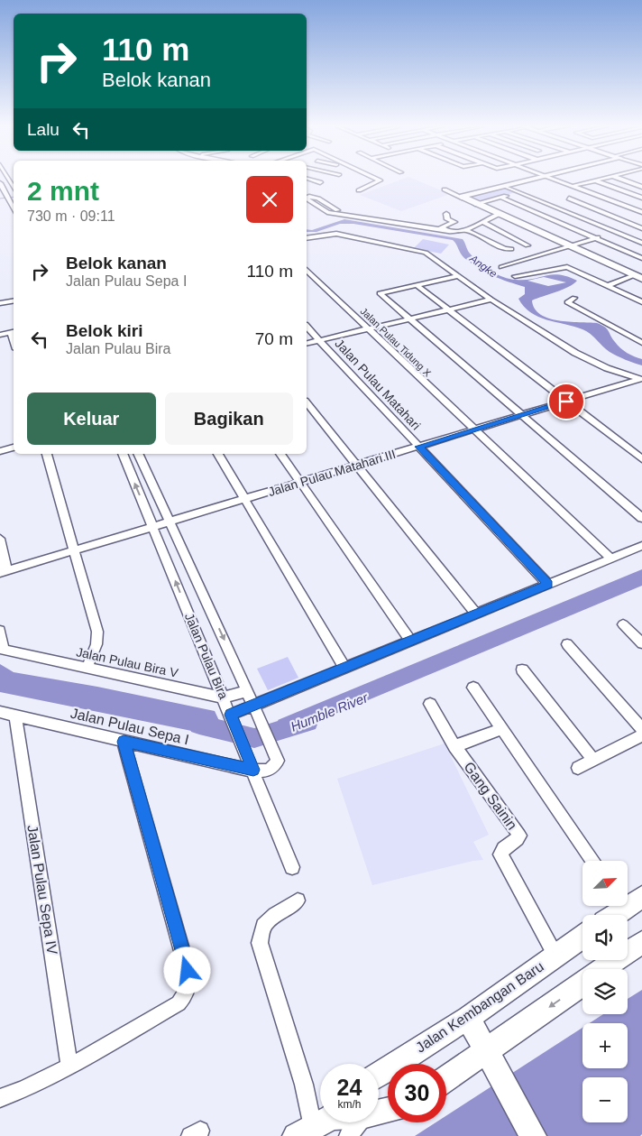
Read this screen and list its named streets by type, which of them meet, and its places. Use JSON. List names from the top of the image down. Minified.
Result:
{"streets":{"street":["Jalan Pulau Tidung X","Jalan Pulau Matahari","Jalan Pulau Matahari III","Jalan Pulau Bira","Jalan Pulau Bira V","Jalan Pulau Sepa I","Gang Sainin","Jalan Pulau Sepa IV","Jalan Kembangan Baru"]},"crossings":[["Jalan Pulau Tidung X","Jalan Pulau Matahari III"],["Jalan Pulau Matahari","Jalan Pulau Matahari III"],["Jalan Pulau Matahari III","Jalan Pulau Bira"],["Jalan Pulau Bira","Jalan Pulau Bira V"],["Jalan Pulau Bira","Jalan Pulau Sepa I"],["Jalan Pulau Sepa I","Jalan Pulau Sepa IV"],["Gang Sainin","Jalan Kembangan Baru"]],"water":["Angke","Humble River"],"north":"top right","page":{"turn":["110 m","Belok kanan"],"then":"Lalu","heading":["2 mnt","730 m · 09:11"],"list":[{"name":"Belok kanan","note":"Jalan Pulau Sepa I","value":"110 m"},{"name":"Belok kiri","note":"Jalan Pulau Bira","value":"70 m"}],"buttons":["Keluar","Bagikan"],"map_buttons":["+","−"],"speed":"24 km/h","limit":"30"}}
